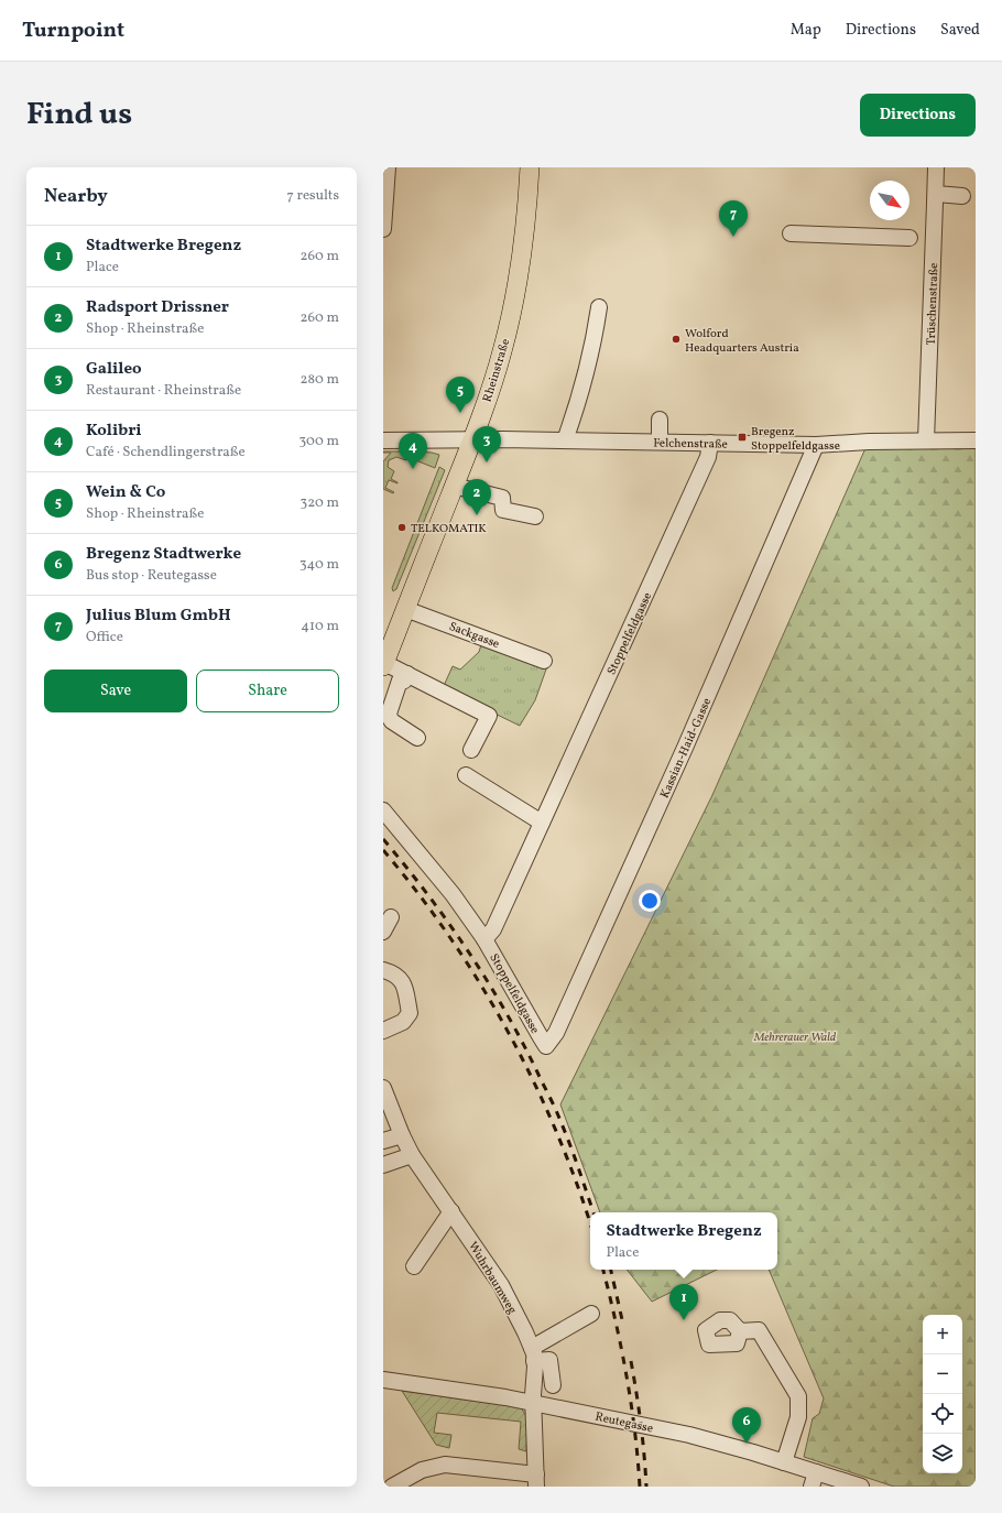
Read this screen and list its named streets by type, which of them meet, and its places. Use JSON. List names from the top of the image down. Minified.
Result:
{"streets":{"main road":["Rheinstraße"],"street":["Trüschenstraße","Felchenstraße","Stoppelfeldgasse","Sackgasse","Kassian-Haid-Gasse","Wuhrbaumweg","Reutegasse"]},"crossings":[["Trüschenstraße","Felchenstraße"],["Rheinstraße","Felchenstraße"],["Rheinstraße","Sackgasse"],["Felchenstraße","Stoppelfeldgasse"],["Felchenstraße","Kassian-Haid-Gasse"],["Stoppelfeldgasse","Kassian-Haid-Gasse"],["Wuhrbaumweg","Reutegasse"]],"parks":["Mehrerauer Wald"],"places":{"other":["Wolford Headquarters Austria","TELKOMATIK"],"transit":["Bregenz Stoppelfeldgasse"]},"north":"bottom right","page":{"header":"Turnpoint","nav":["Map","Directions","Saved"],"title":"Find us","buttons":["Directions",["Save","Share"]],"heading":["Nearby","7 results"],"pins":["7","5","3","4","2","1","6"],"list":[{"mark":"1","name":"Stadtwerke Bregenz","note":"Place","value":"260 m"},{"mark":"2","name":"Radsport Drissner","note":"Shop · Rheinstraße","value":"260 m"},{"mark":"3","name":"Galileo","note":"Restaurant · Rheinstraße","value":"280 m"},{"mark":"4","name":"Kolibri","note":"Café · Schendlingerstraße","value":"300 m"},{"mark":"5","name":"Wein & Co","note":"Shop · Rheinstraße","value":"320 m"},{"mark":"6","name":"Bregenz Stadtwerke","note":"Bus stop · Reutegasse","value":"340 m"},{"mark":"7","name":"Julius Blum GmbH","note":"Office","value":"410 m"}],"popup":["Stadtwerke Bregenz","Place"],"map_buttons":["+","−"]}}
